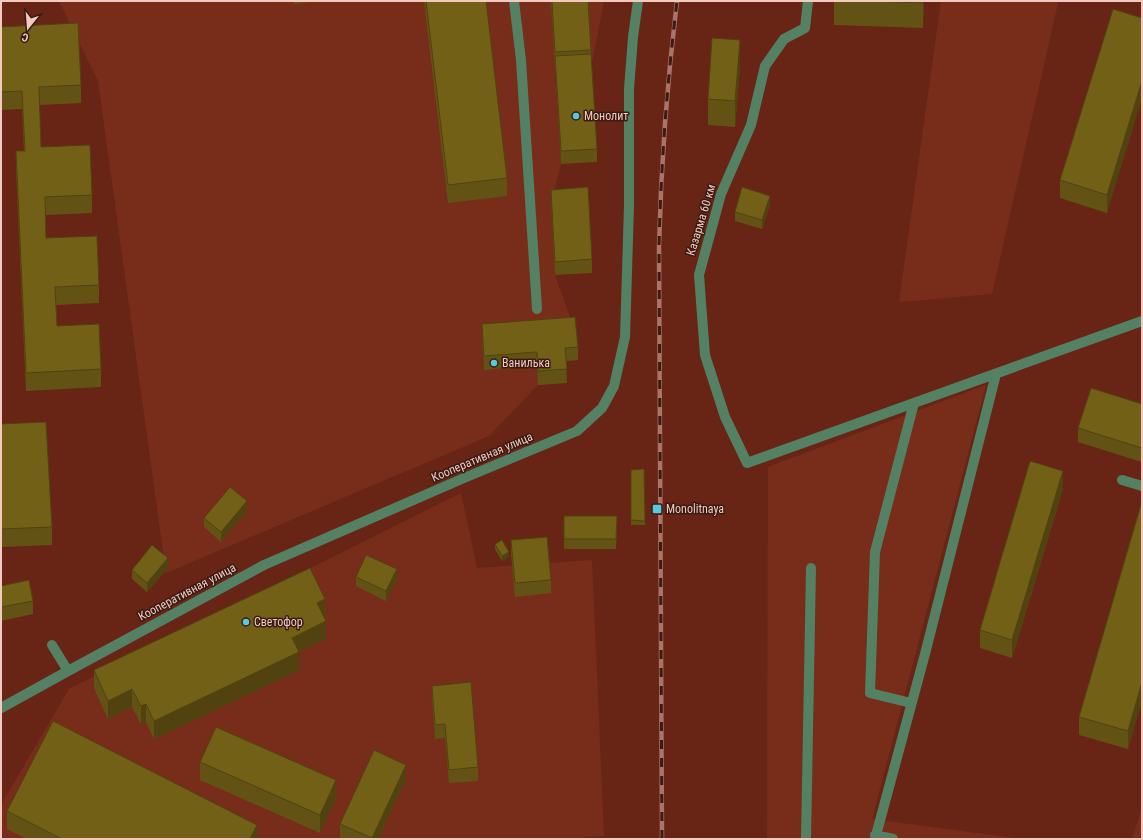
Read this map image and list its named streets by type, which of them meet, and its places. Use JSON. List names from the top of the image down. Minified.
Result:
{"streets":{"street":["Казарма 60 км","Кооперативная улица"]},"places":{"other":["Монолит","Ванилька","Светофор"],"transit":["Monolitnaya"]},"north":"bottom"}
